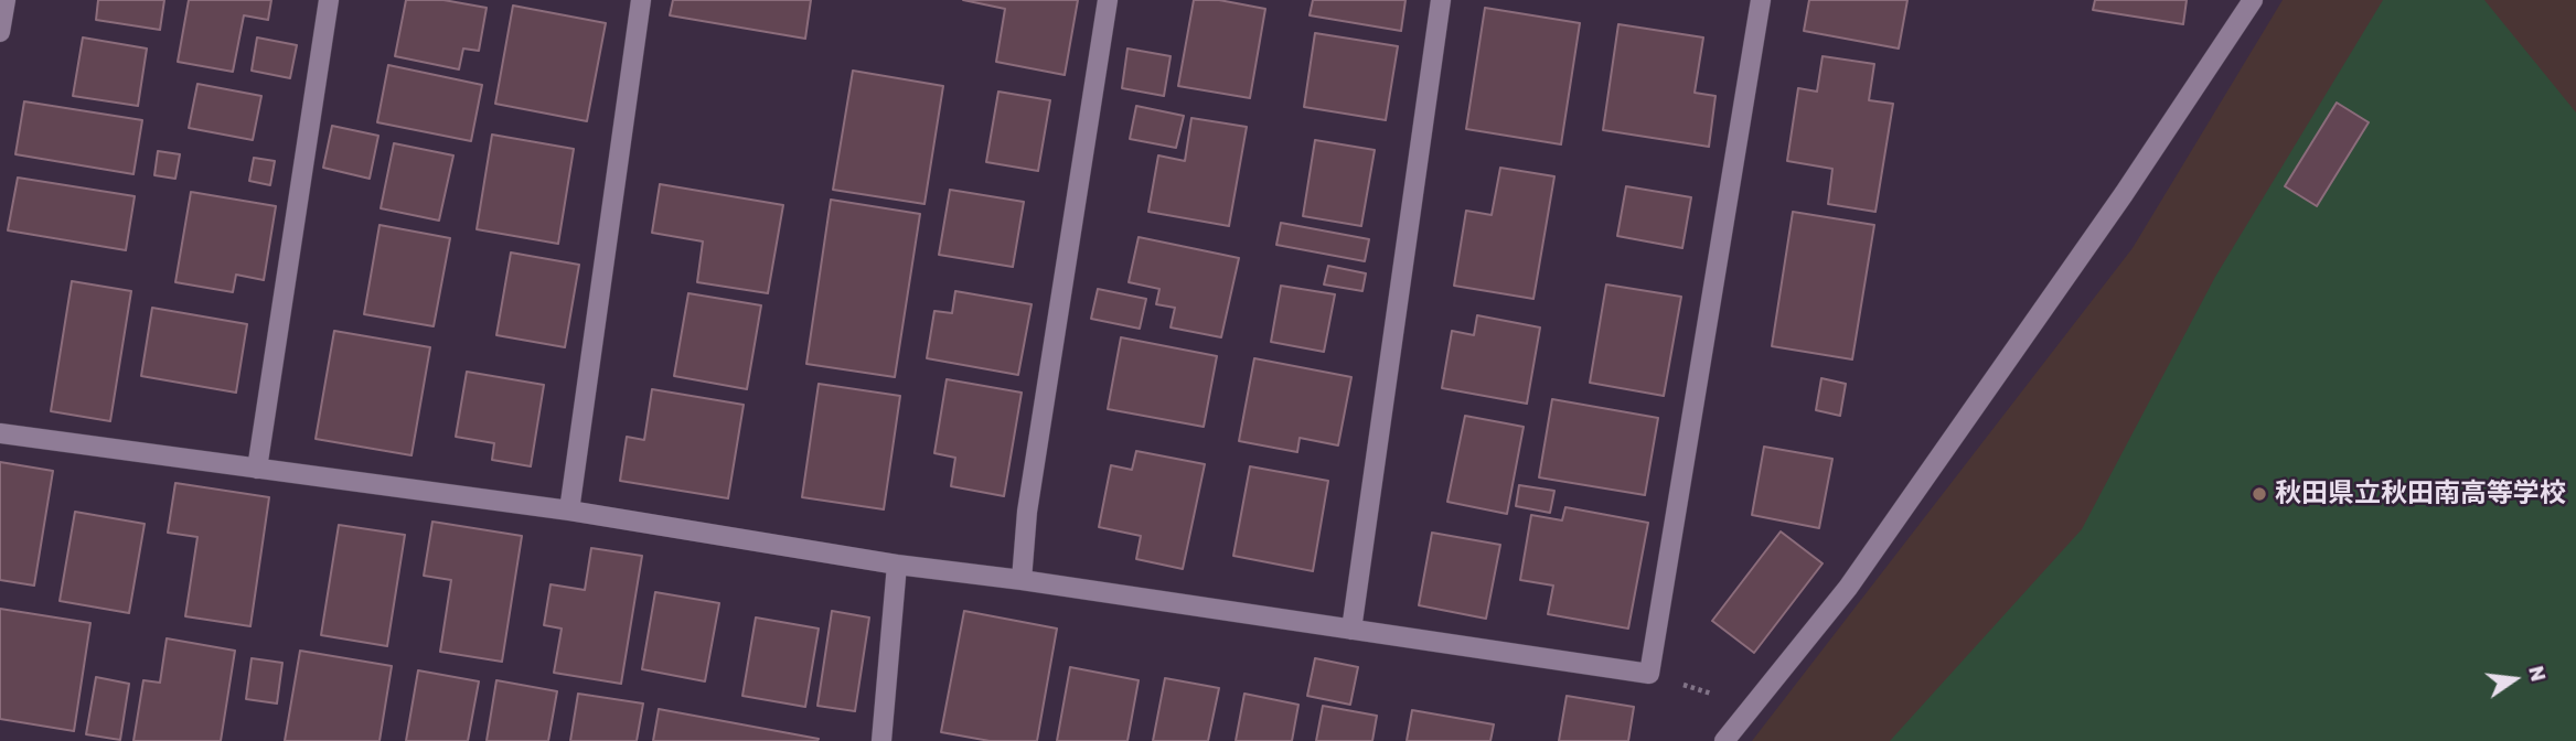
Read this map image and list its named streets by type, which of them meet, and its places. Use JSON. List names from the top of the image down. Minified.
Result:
{"places":["秋田県立秋田南高等学校"],"north":"right"}
